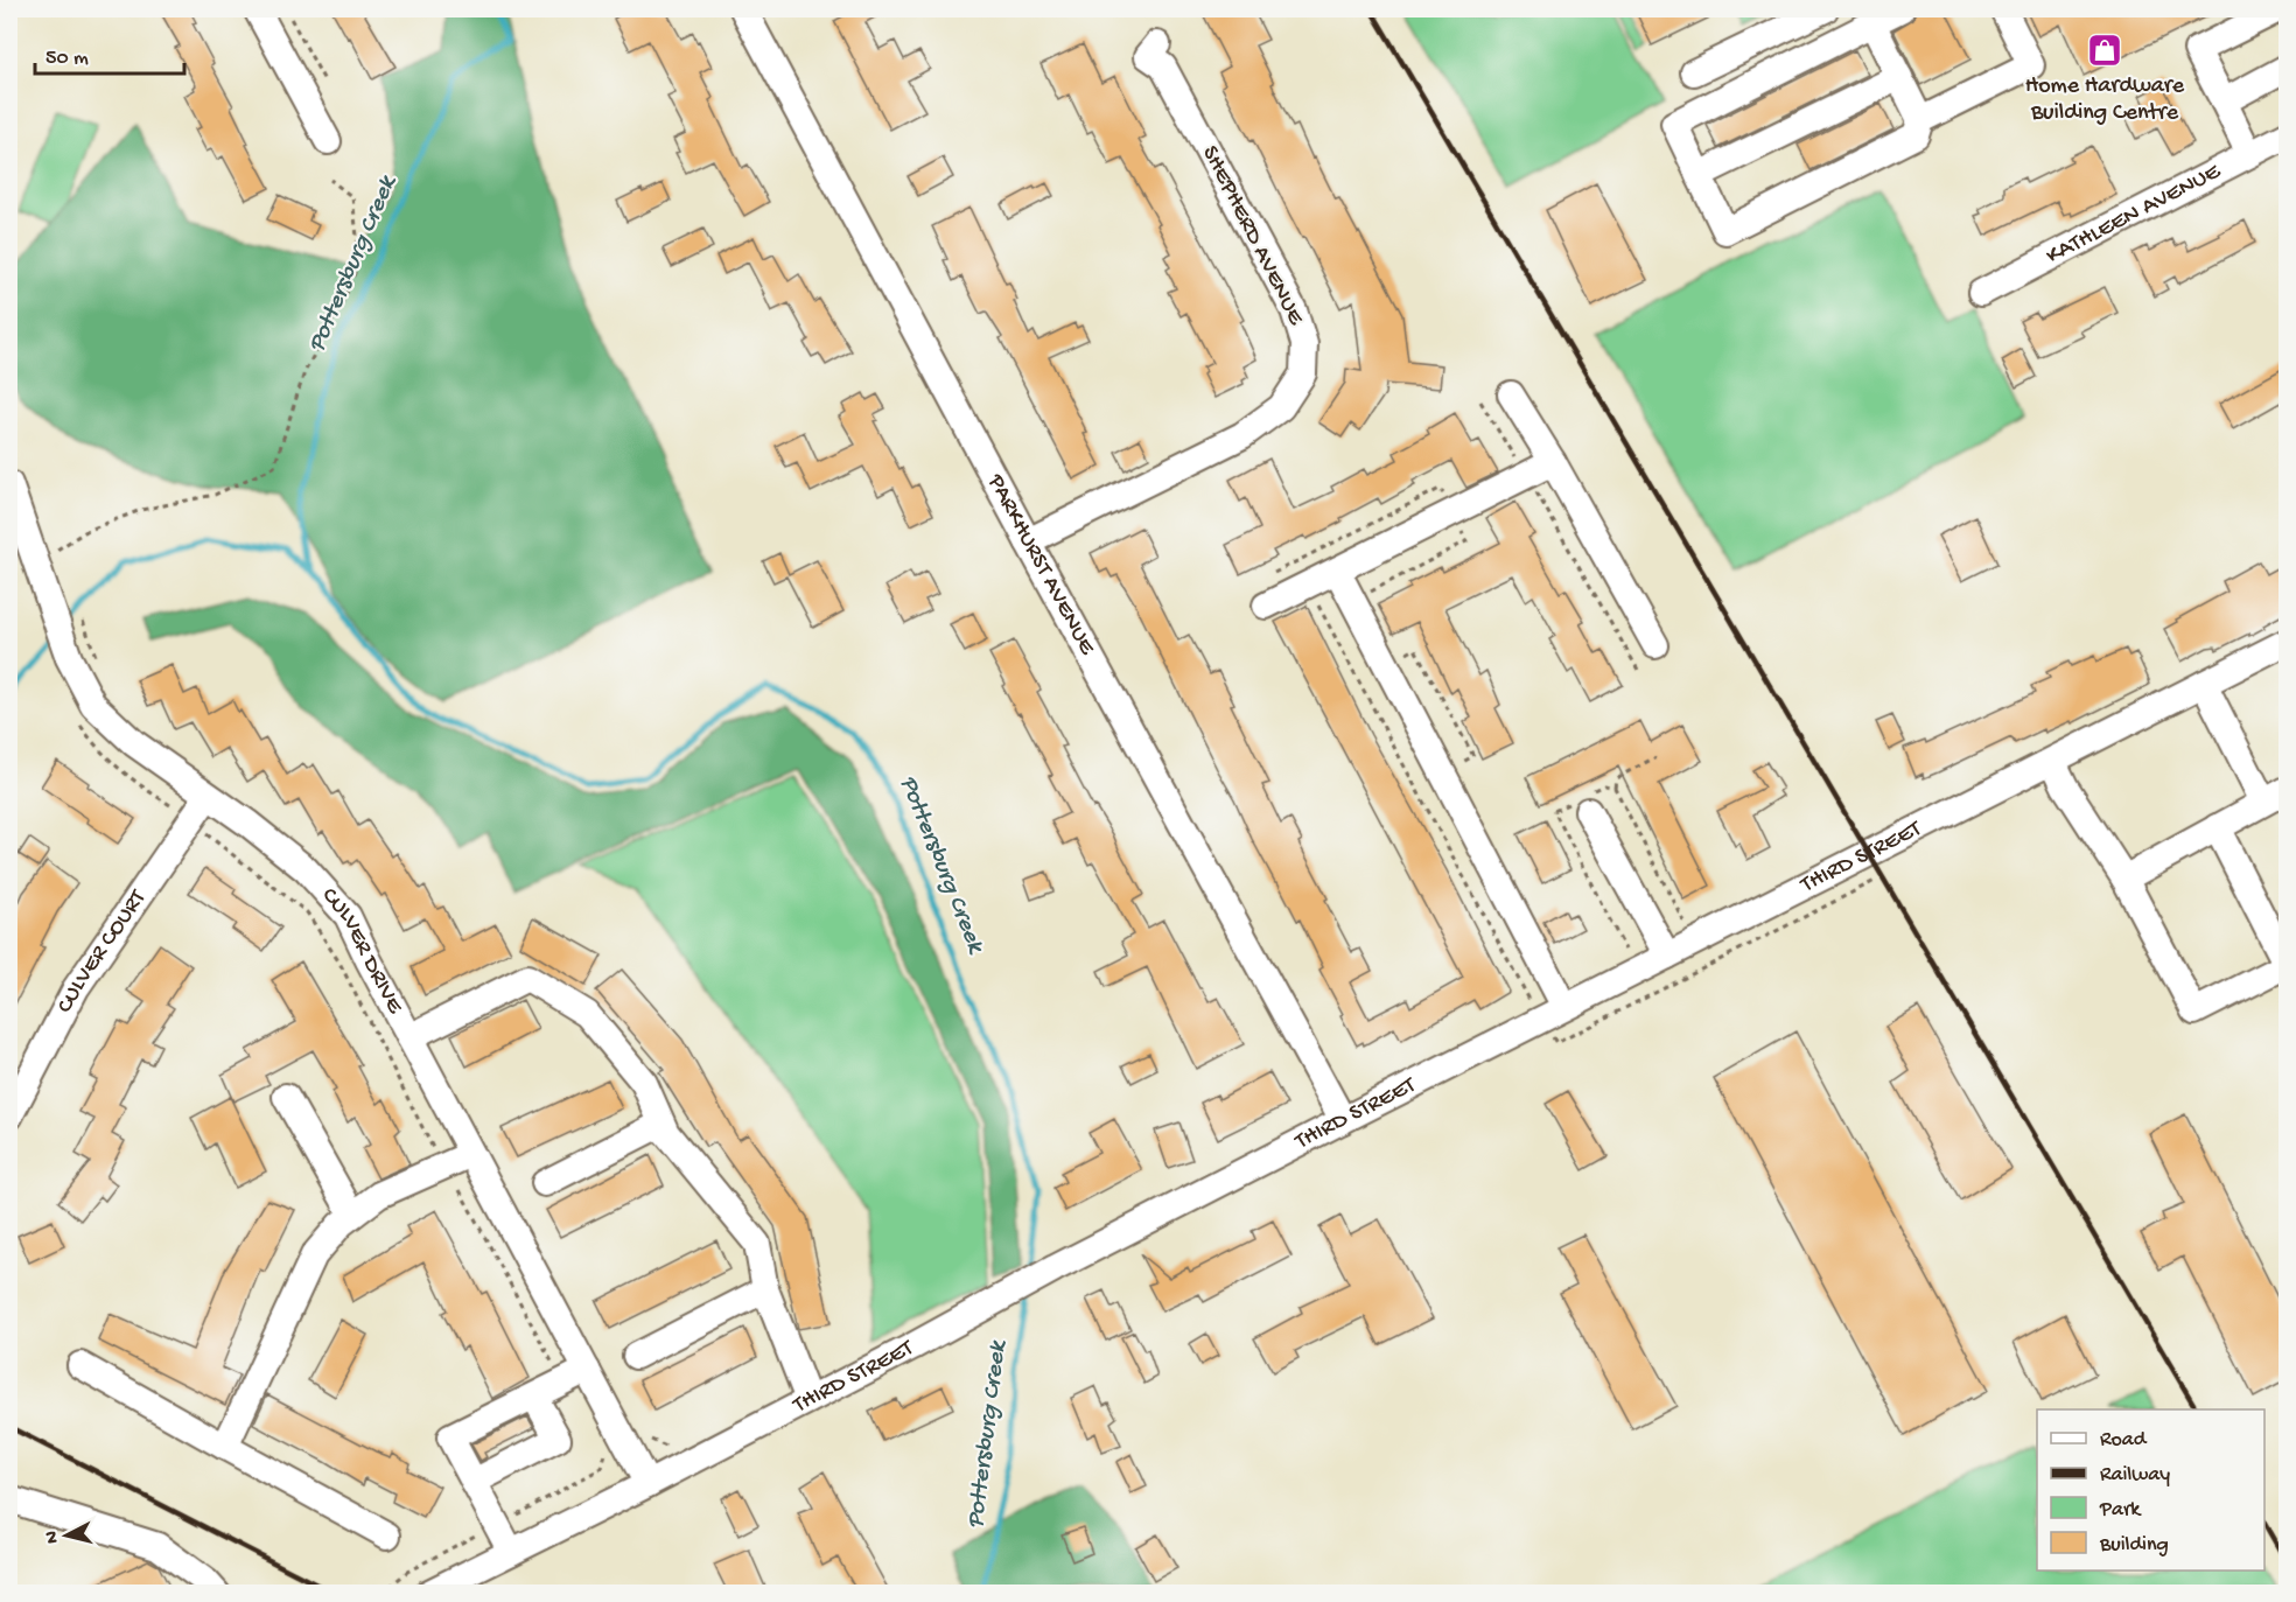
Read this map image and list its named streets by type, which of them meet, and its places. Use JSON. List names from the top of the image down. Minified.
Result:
{"streets":{"street":["KATHLEEN AVENUE","SHEPHERD AVENUE","PARKHURST AVENUE","THIRD STREET","CULVER COURT","CULVER DRIVE"]},"crossings":[["SHEPHERD AVENUE","PARKHURST AVENUE"],["PARKHURST AVENUE","THIRD STREET"],["THIRD STREET","CULVER DRIVE"],["CULVER COURT","CULVER DRIVE"]],"water":["Pottersburg Creek"],"places":{"shop":["Home Hardware Building Centre"]},"legend":["Road","Railway","Park","Building"],"scale_bar":"50 m","north":"left"}
